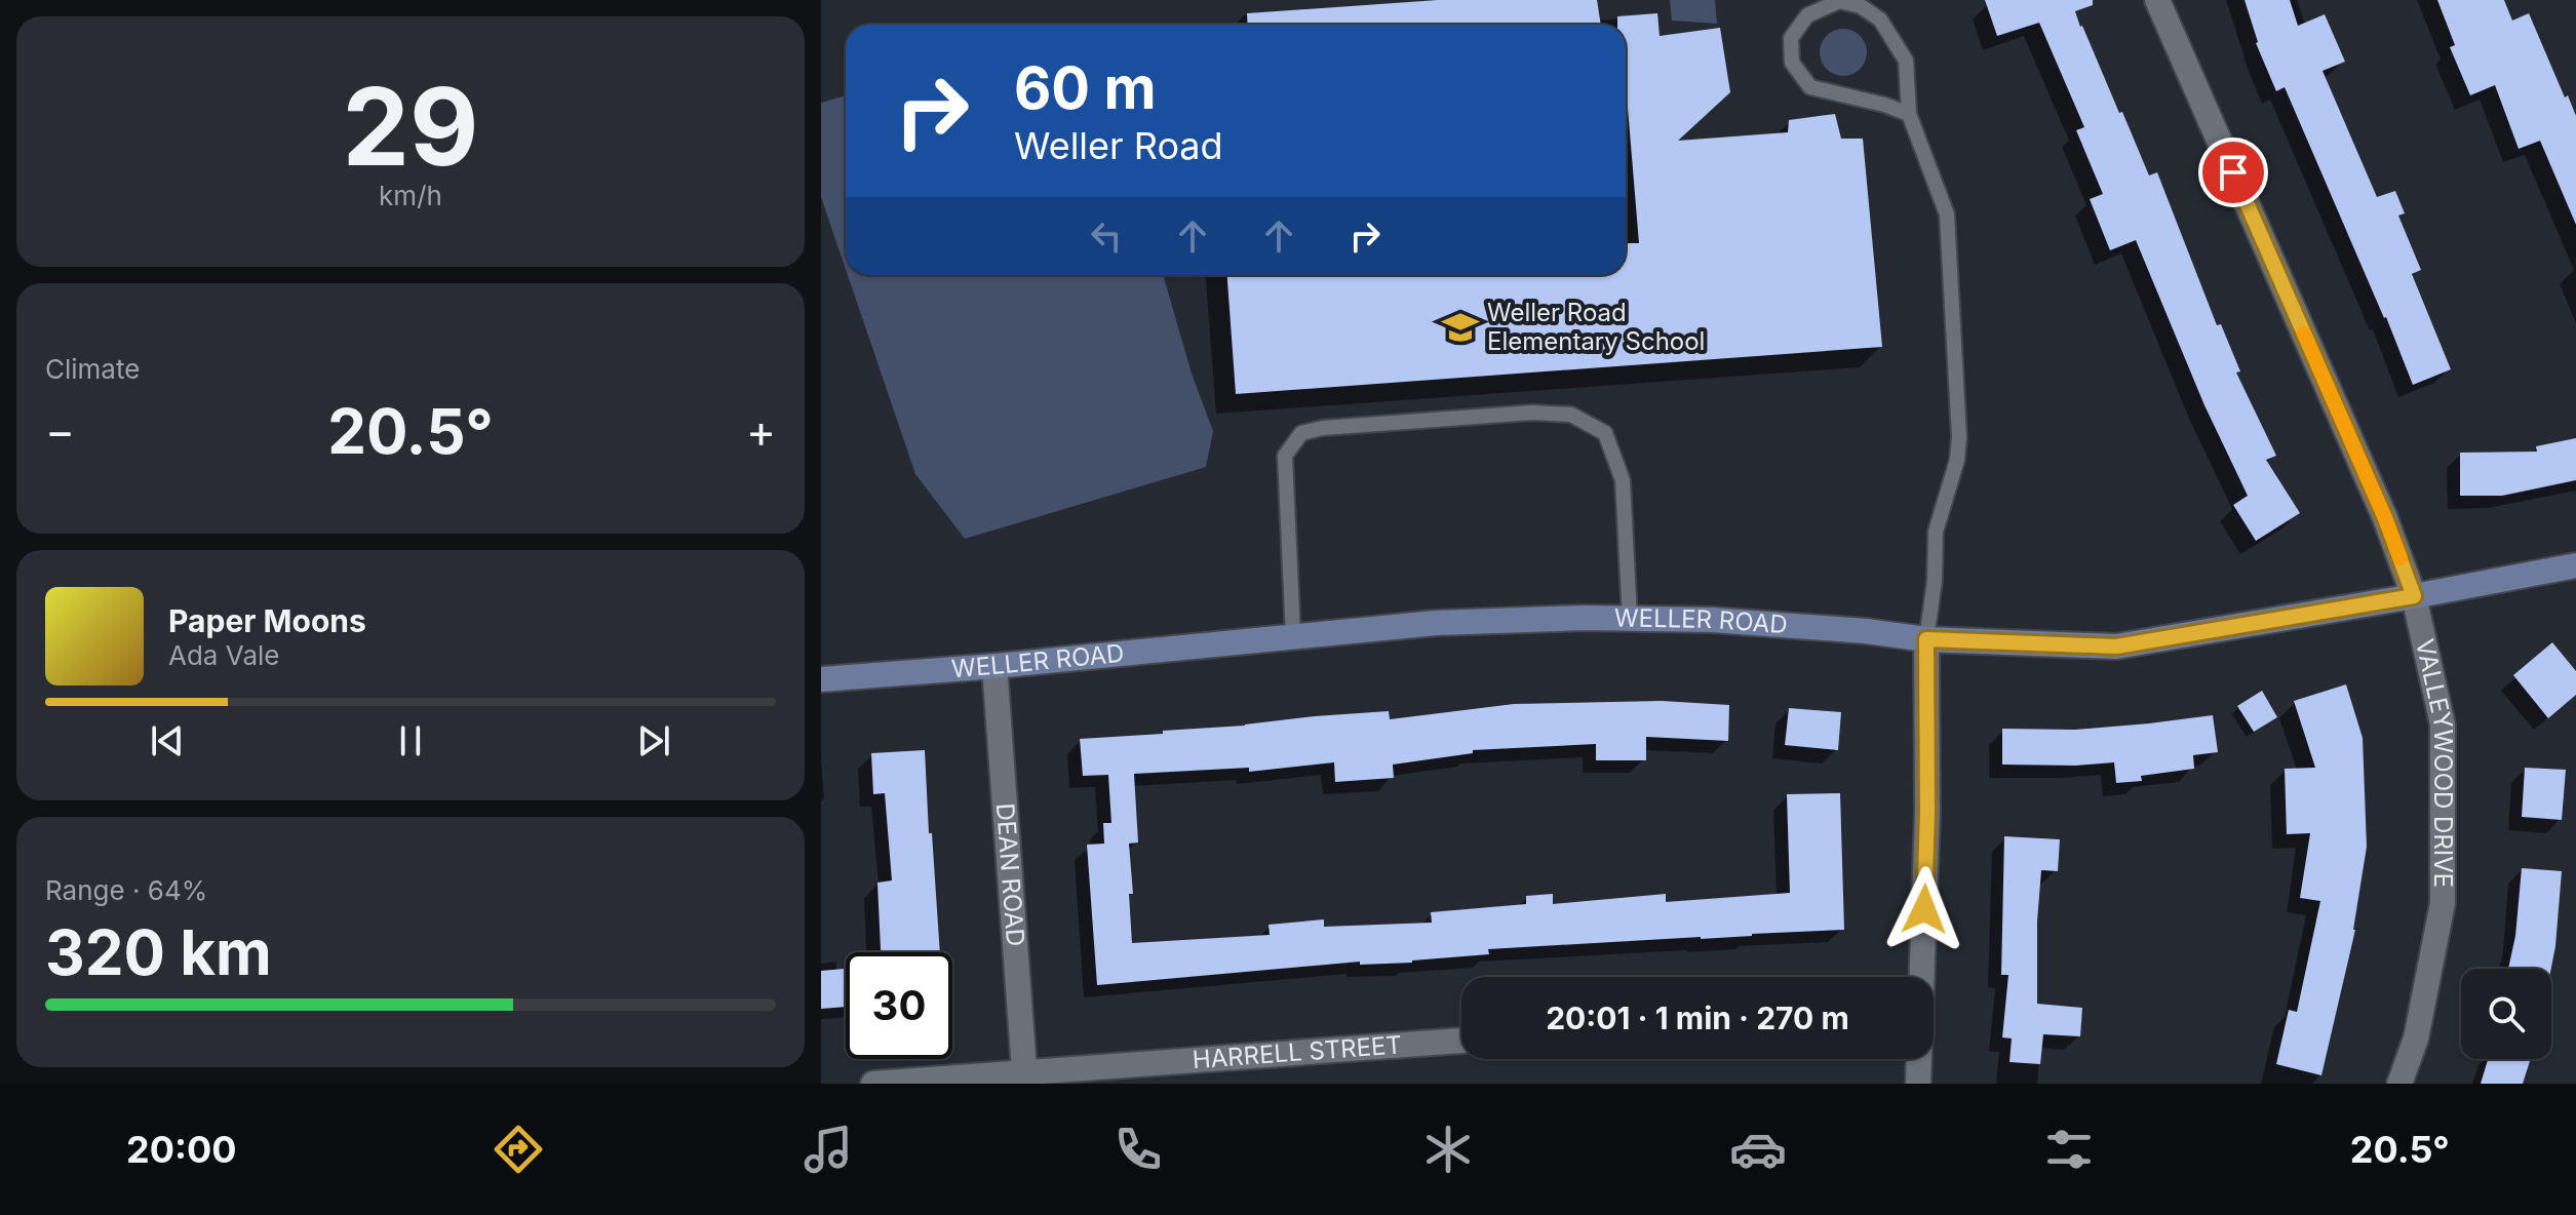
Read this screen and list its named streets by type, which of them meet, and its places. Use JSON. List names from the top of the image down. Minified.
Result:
{"streets":{"street":["WELLER ROAD","VALLEYWOOD DRIVE","DEAN ROAD","HARRELL STREET"]},"crossings":[["WELLER ROAD","VALLEYWOOD DRIVE"],["WELLER ROAD","DEAN ROAD"],["DEAN ROAD","HARRELL STREET"]],"places":{"school or university":["Weller Road Elementary School"]},"page":{"tile":[["29","km/h"],"Climate",["Range · 64%","320 km"]],"turn":["60 m","Weller Road"],"heat":["−","20.5°","+"],"song":["Paper Moons","Ada Vale"],"limit":"30","trip":"20:01 · 1 min · 270 m","tabs":["20:00","20.5°"]}}
